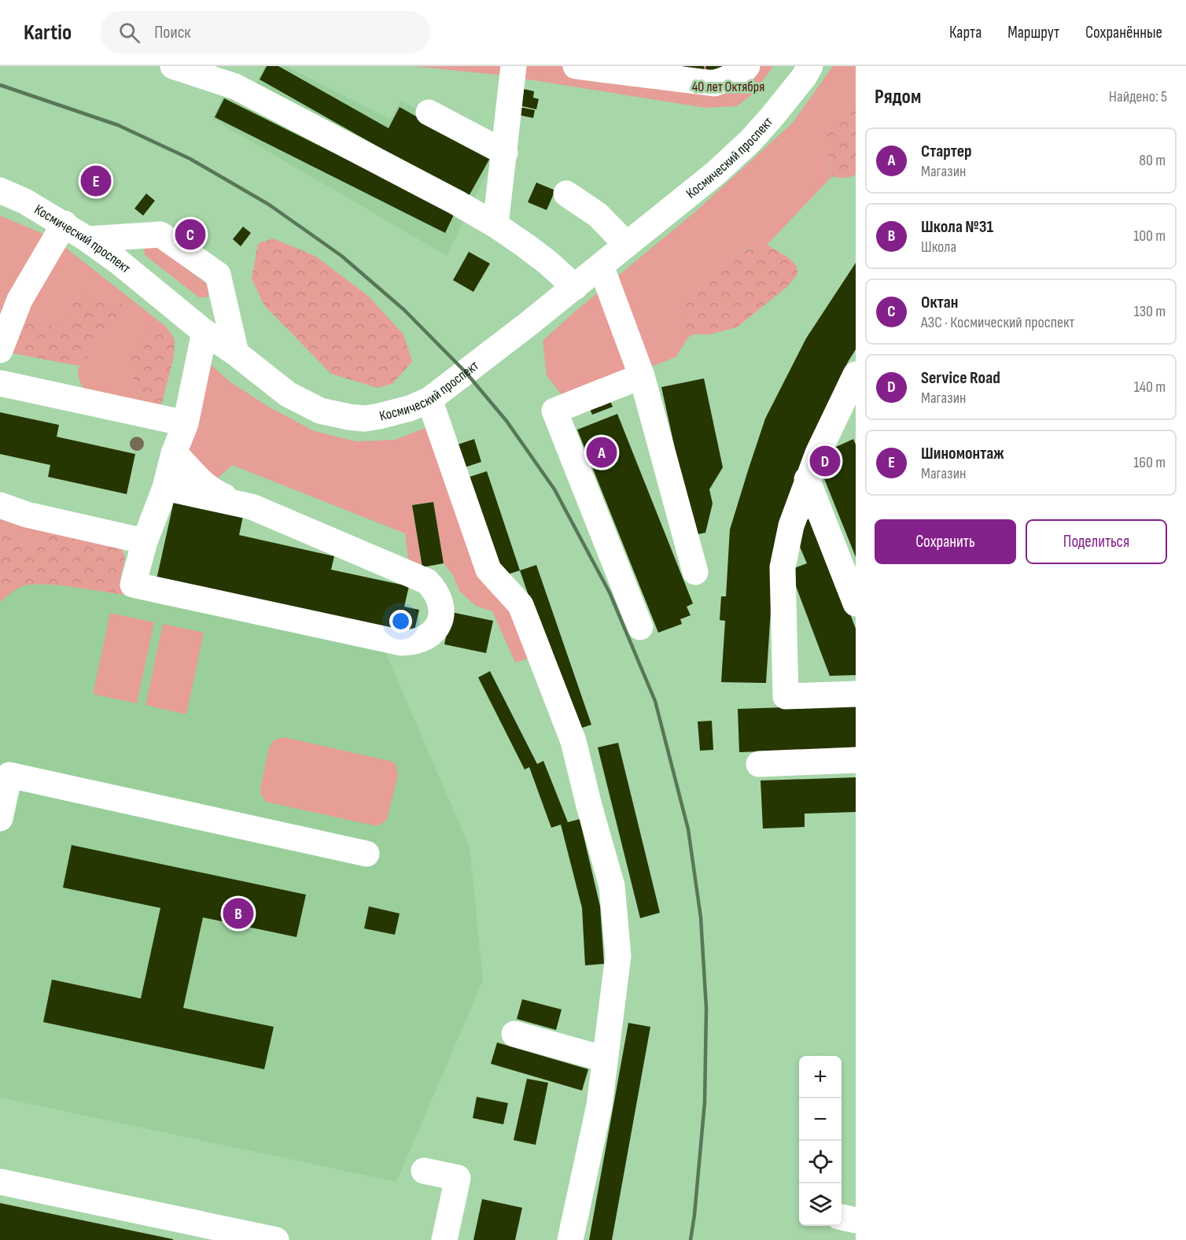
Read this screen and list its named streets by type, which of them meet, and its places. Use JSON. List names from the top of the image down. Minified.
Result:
{"streets":{"main road":["Космический проспект"]},"parks":["40 лет Октября"],"page":{"header":"Kartio","search":"Поиск","nav":["Карта","Маршрут","Сохранённые"],"heading":["Рядом","Найдено: 5"],"list":[{"mark":"A","name":"Стартер","note":"Магазин","value":"80 m"},{"mark":"B","name":"Школа №31","note":"Школа","value":"100 m"},{"mark":"C","name":"Октан","note":"АЗС · Космический проспект","value":"130 m"},{"mark":"D","name":"Service Road","note":"Магазин","value":"140 m"},{"mark":"E","name":"Шиномонтаж","note":"Магазин","value":"160 m"}],"pins":["E","C","A","D","B"],"buttons":["Сохранить","Поделиться"],"map_buttons":["+","−"]}}
